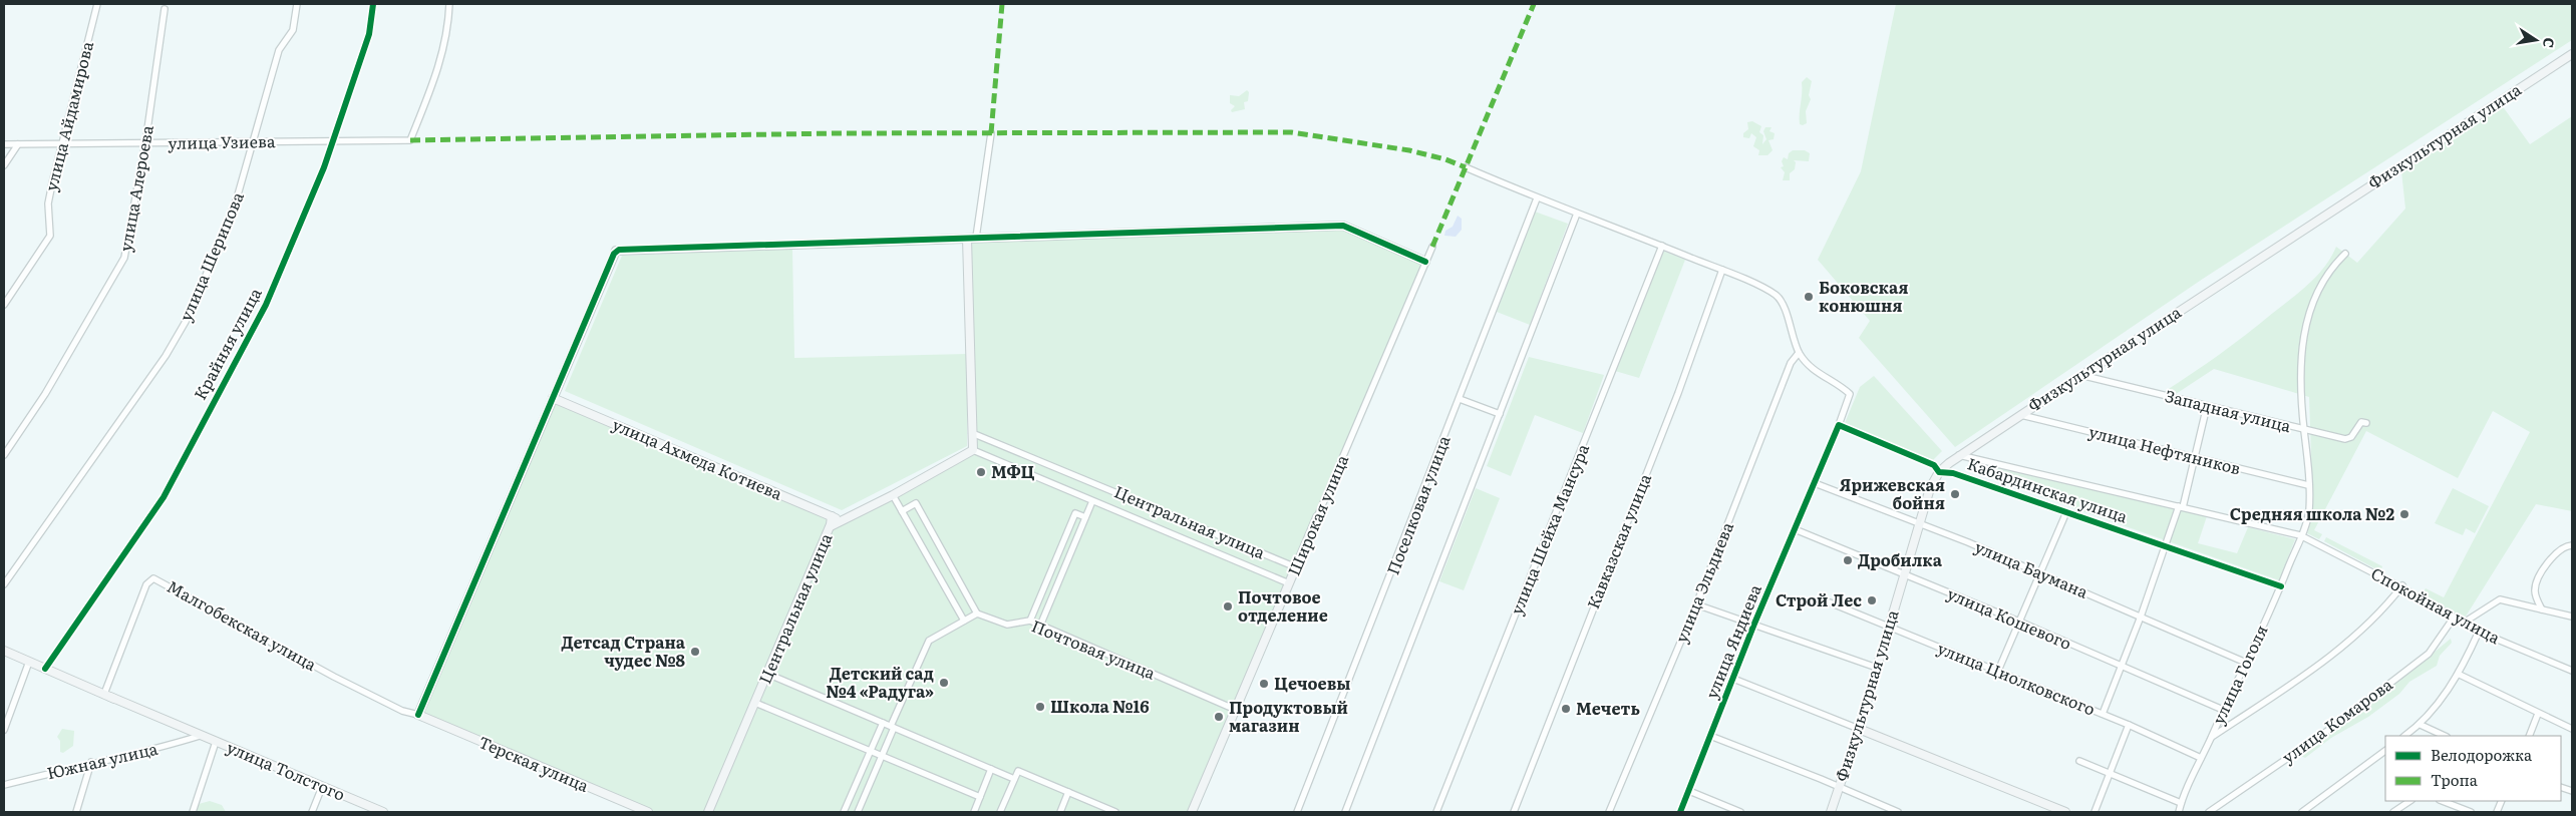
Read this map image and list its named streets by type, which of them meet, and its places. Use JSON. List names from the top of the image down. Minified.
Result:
{"streets":{"street":["улица Айдамирова","Физкультурная улица","улица Узиева","улица Алероева","улица Шерипова","Крайняя улица","Западная улица","улица Нефтяников","улица Ахмеда Котиева","Кабардинская улица","Поселковая улица","Широкая улица","Центральная улица","улица Шейха Мансура","Кавказская улица","улица Баумана","улица Эльдиева","Спокойная улица","улица Кошевого","Малгобекская улица","улица Яндиева","Почтовая улица","улица Гоголя","улица Циолковского","улица Комарова","Южная улица","Терская улица","улица Толстого"]},"crossings":[["улица Айдамирова","улица Узиева"],["Физкультурная улица","Западная улица"],["Физкультурная улица","улица Нефтяников"],["Физкультурная улица","Кабардинская улица"],["Физкультурная улица","улица Баумана"],["Физкультурная улица","Спокойная улица"],["Физкультурная улица","улица Кошевого"],["Физкультурная улица","улица Циолковского"],["улица Узиева","улица Алероева"],["улица Узиева","улица Шерипова"],["улица Узиева","Крайняя улица"],["Западная улица","улица Гоголя"],["улица Нефтяников","улица Гоголя"],["улица Ахмеда Котиева","Центральная улица"],["Кабардинская улица","улица Гоголя"],["Широкая улица","Центральная улица"],["Широкая улица","Почтовая улица"],["улица Баумана","улица Яндиева"],["улица Баумана","улица Гоголя"],["Спокойная улица","улица Гоголя"],["Спокойная улица","улица Комарова"],["улица Кошевого","улица Яндиева"],["улица Кошевого","улица Гоголя"],["Малгобекская улица","Терская улица"],["улица Гоголя","улица Циолковского"]],"places":["Боковская конюшня","МФЦ","Ярижевская бойня","Средняя школа №2","Дробилка","Строй Лес","Почтовое отделение","Детсад Страна чудес №8","Детский сад №4 «Радуга»","Цечоевы","Школа №16","Мечеть","Продуктовый магазин"],"legend":["Велодорожка","Тропа"],"north":"right"}
